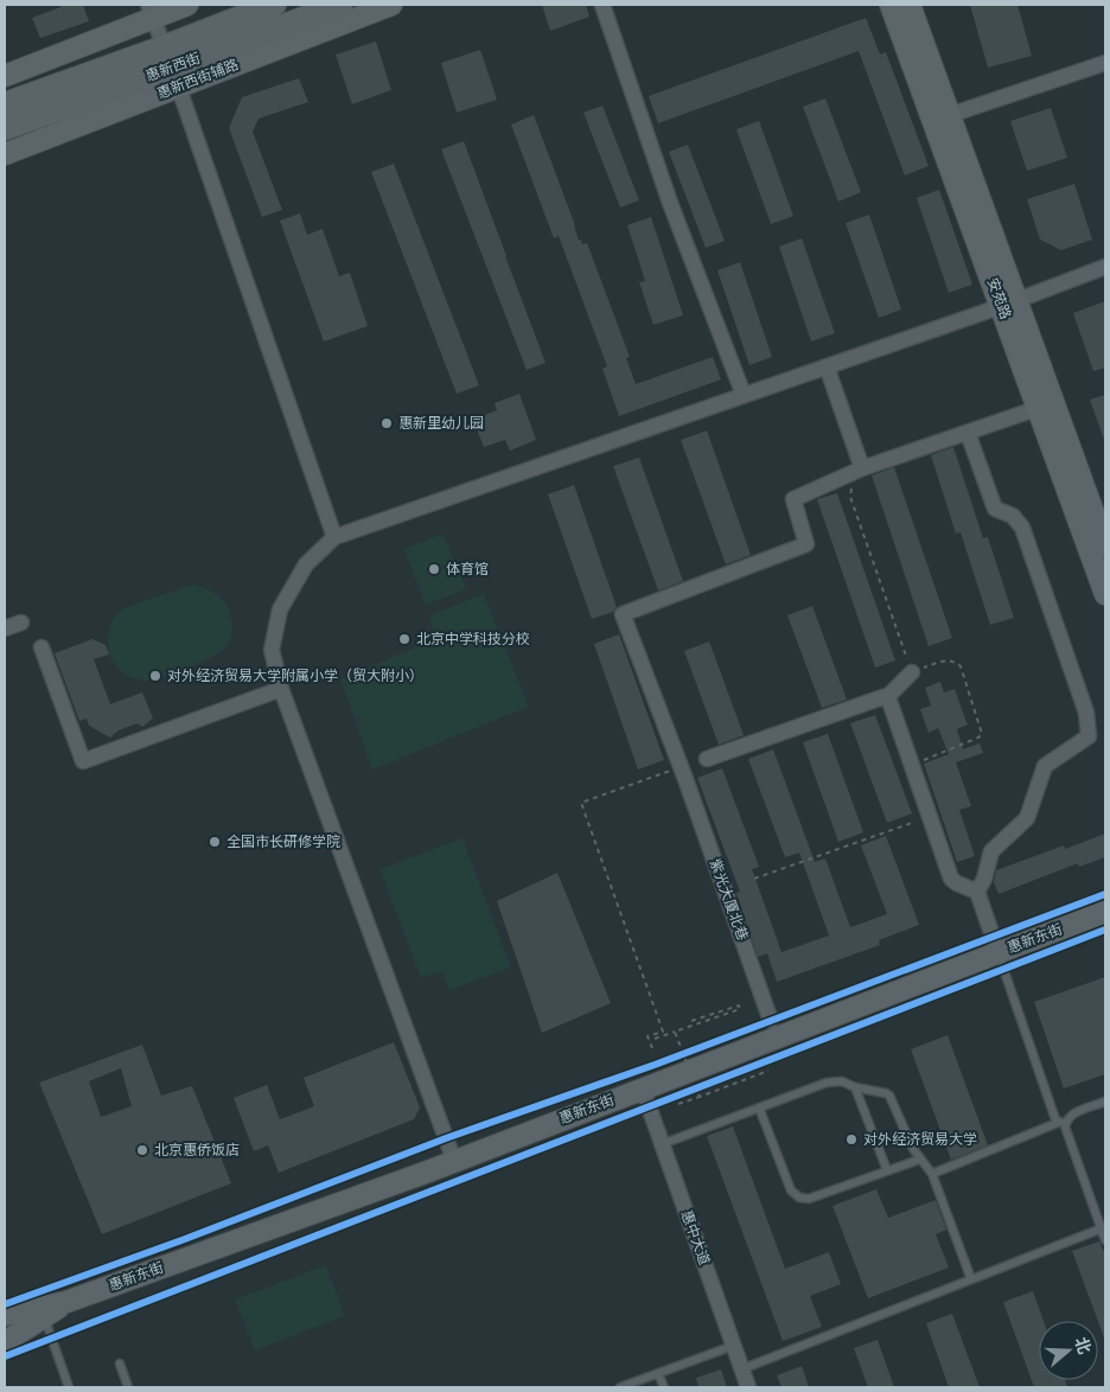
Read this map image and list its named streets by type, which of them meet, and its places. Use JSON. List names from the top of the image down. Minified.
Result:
{"streets":{"main road":["惠新西街"],"street":["惠新西街辅路","安苑路","紫光大厦北巷","惠新东街","惠中大道"]},"crossings":[["惠新西街","惠新西街辅路"],["惠新东街","惠中大道"]],"places":["惠新里幼儿园","体育馆","北京中学科技分校","对外经济贸易大学附属小学（贸大附小）","全国市长研修学院","对外经济贸易大学","北京惠侨饭店"],"north":"right"}
